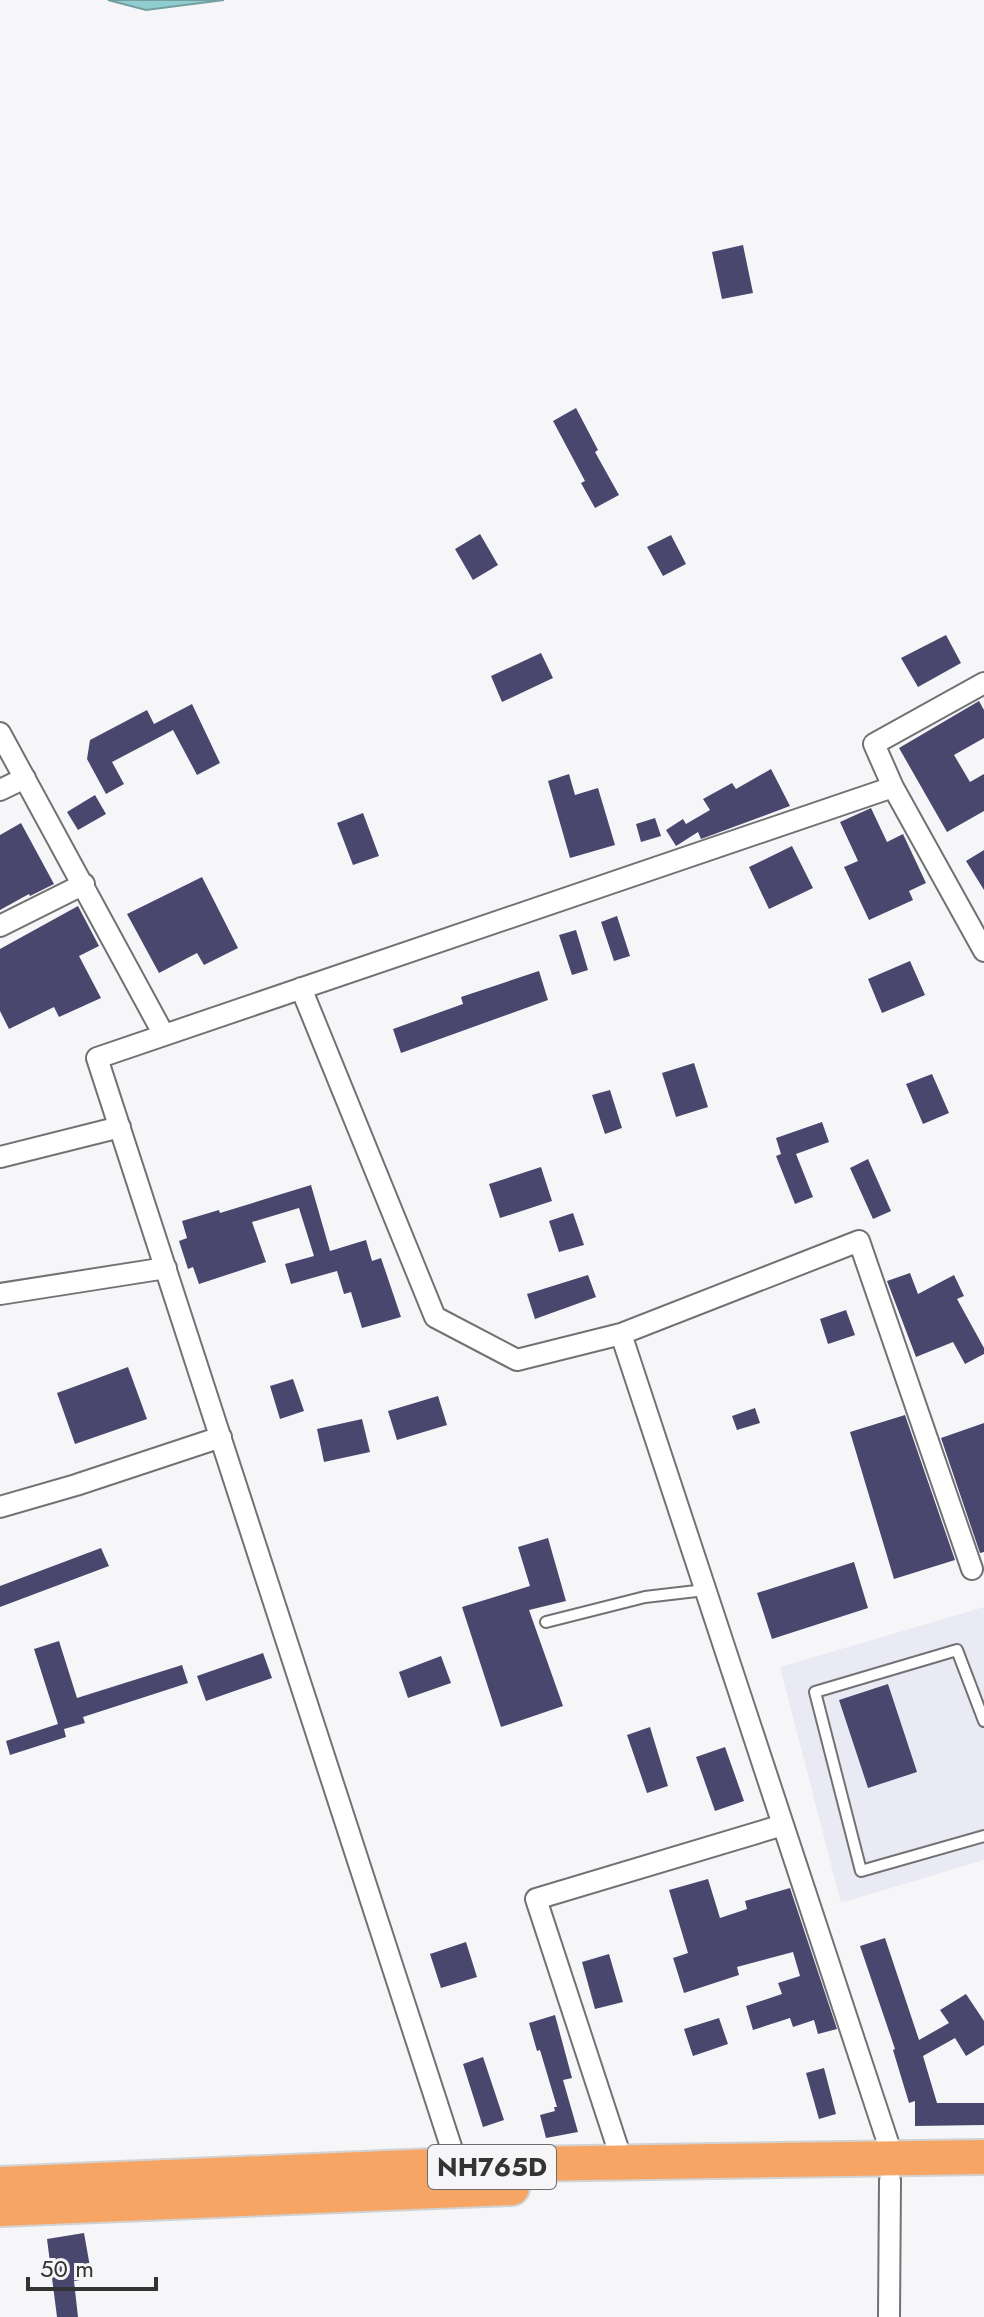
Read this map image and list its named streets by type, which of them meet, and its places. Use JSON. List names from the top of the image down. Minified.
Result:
{"streets":{"highway":["NH765D"]},"scale_bar":"50 m"}
